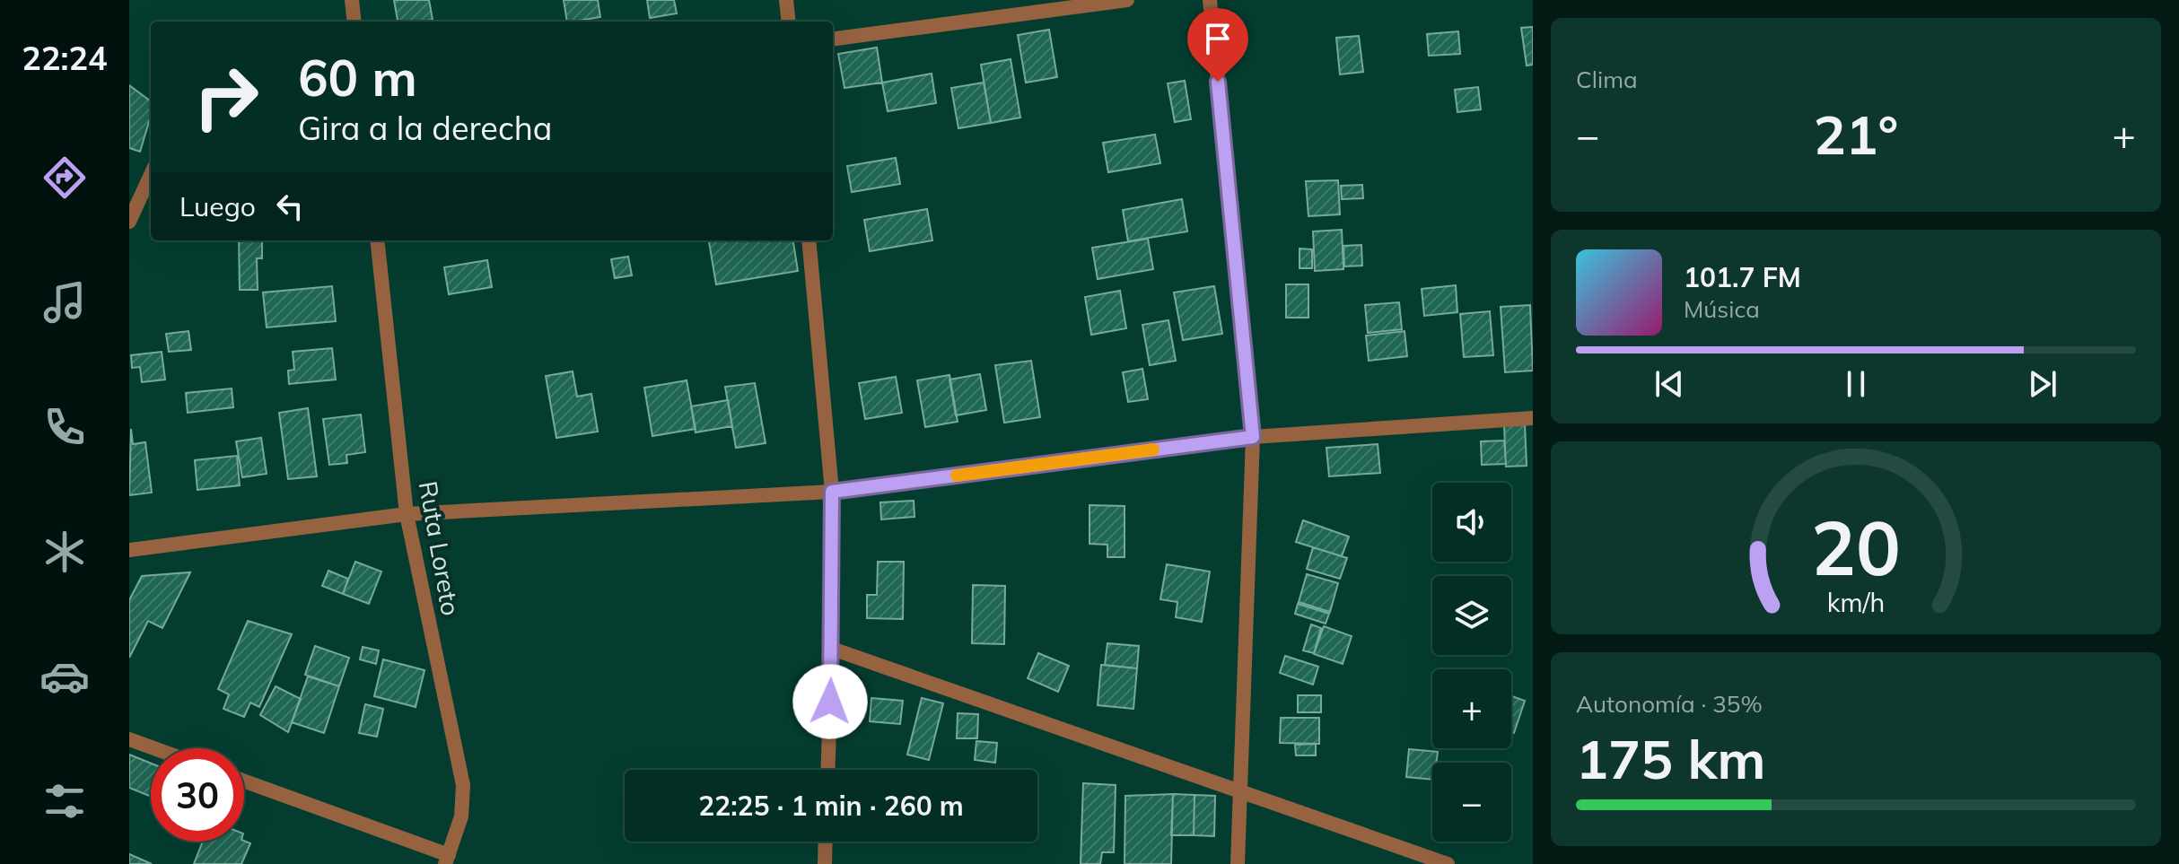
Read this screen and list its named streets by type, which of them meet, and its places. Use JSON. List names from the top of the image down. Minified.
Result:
{"streets":{"street":["Ruta Loreto"]},"page":{"tabs":"22:24","tile":["Clima",["Autonomía · 35%","175 km"]],"turn":["60 m","Gira a la derecha"],"heat":["−","21°","+"],"then":"Luego","song":["101.7 FM","Música"],"map_buttons":["+","−"],"limit":"30","trip":"22:25 · 1 min · 260 m","gauge":["20","km/h"]}}
